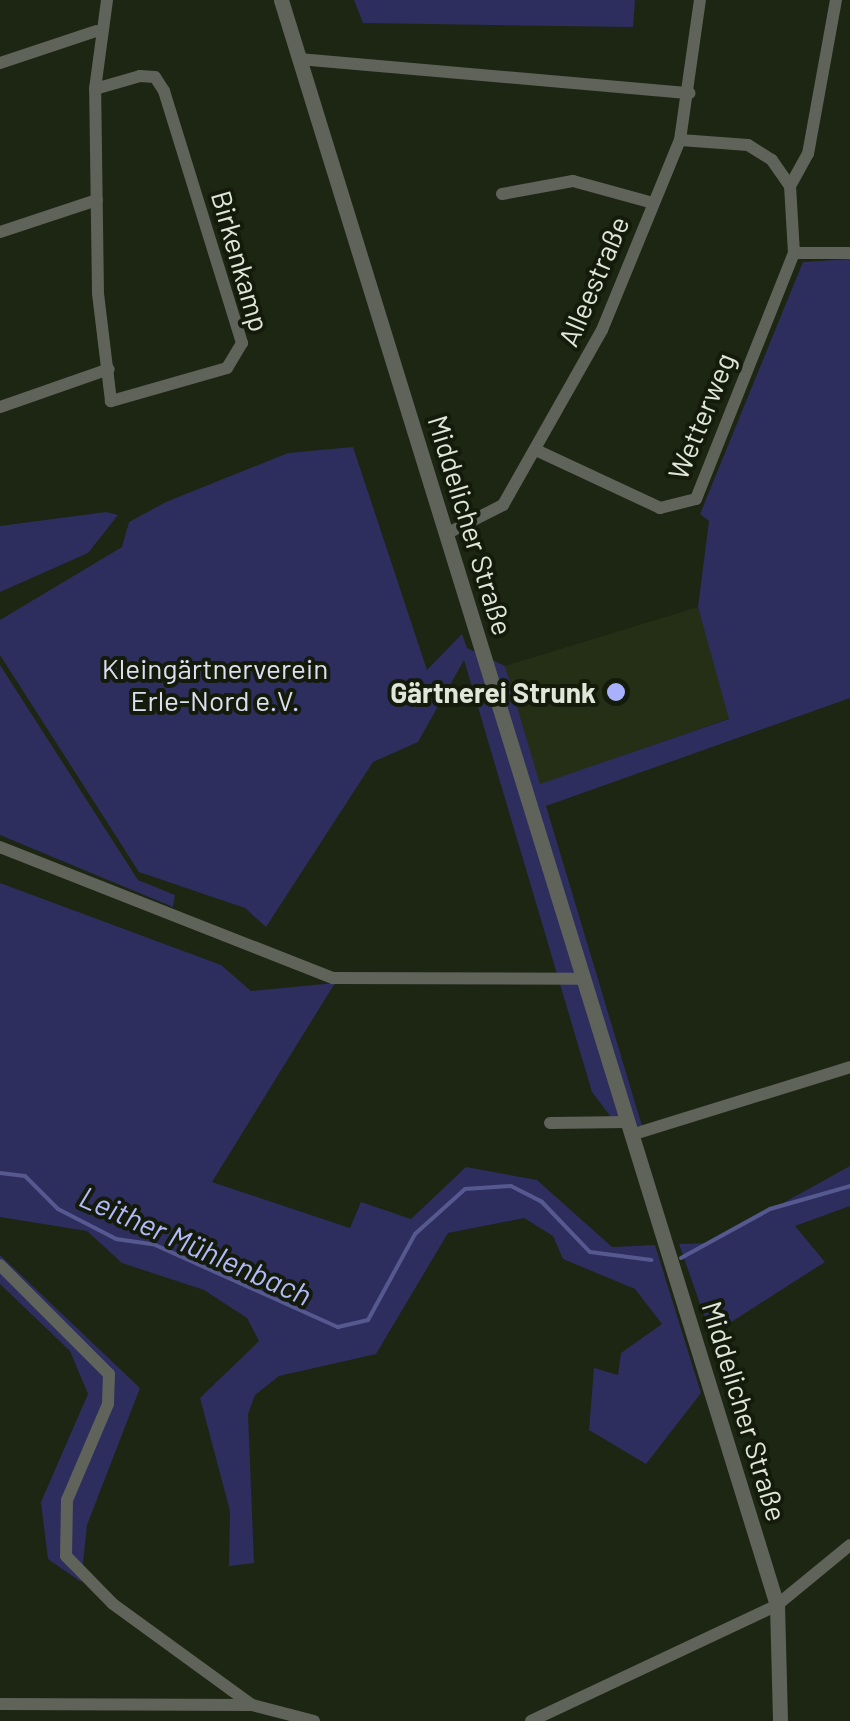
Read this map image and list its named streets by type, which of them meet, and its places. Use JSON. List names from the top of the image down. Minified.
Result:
{"streets":{"street":["Birkenkamp","Alleestraße","Wetterweg","Middelicher Straße"]},"crossings":[["Alleestraße","Wetterweg"],["Alleestraße","Middelicher Straße"]],"water":["Leither Mühlenbach"],"parks":["Kleingärtnerverein Erle-Nord e.V."],"places":["Gärtnerei Strunk"]}
